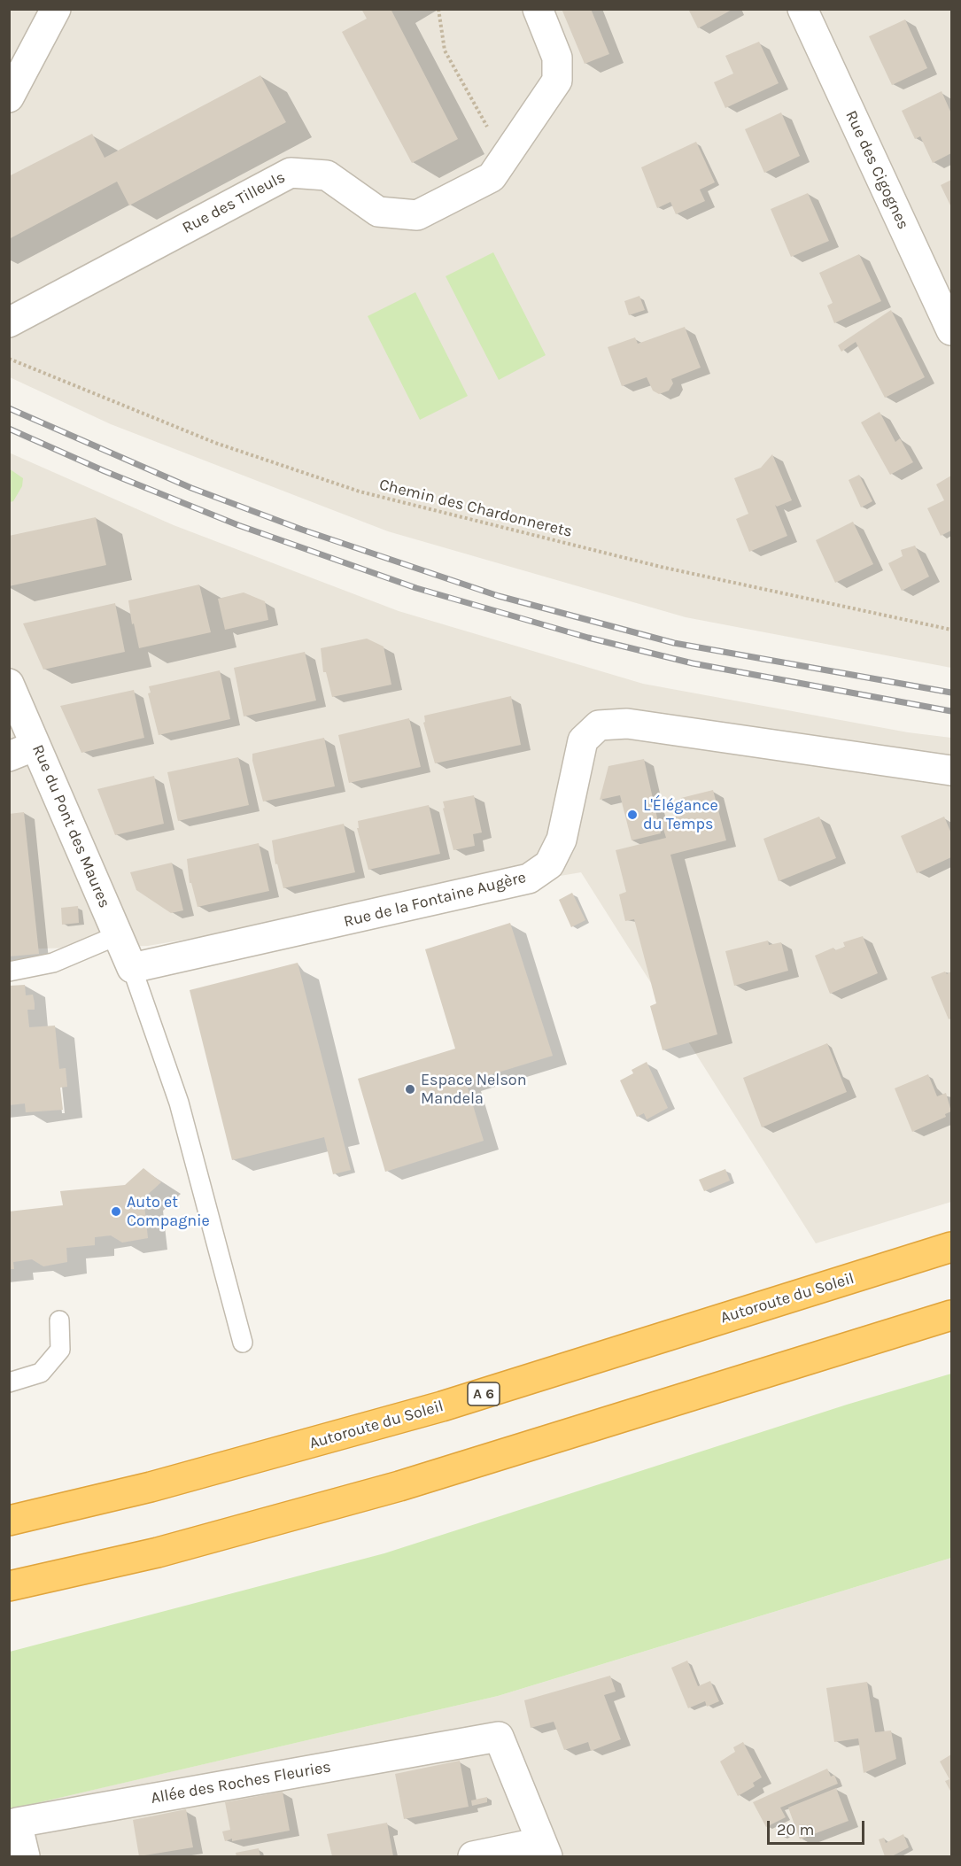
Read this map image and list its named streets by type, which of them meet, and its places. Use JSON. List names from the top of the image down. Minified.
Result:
{"streets":{"highway":["Autoroute du Soleil","A 6"],"street":["Rue des Cigognes","Rue des Tilleuls","Rue du Pont des Maures","Rue de la Fontaine Augère","Allée des Roches Fleuries"],"path":["Chemin des Chardonnerets"]},"crossings":[["Rue du Pont des Maures","Rue de la Fontaine Augère"]],"places":["L'Élégance du Temps","Espace Nelson Mandela","Auto et Compagnie"],"scale_bar":"20 m"}
